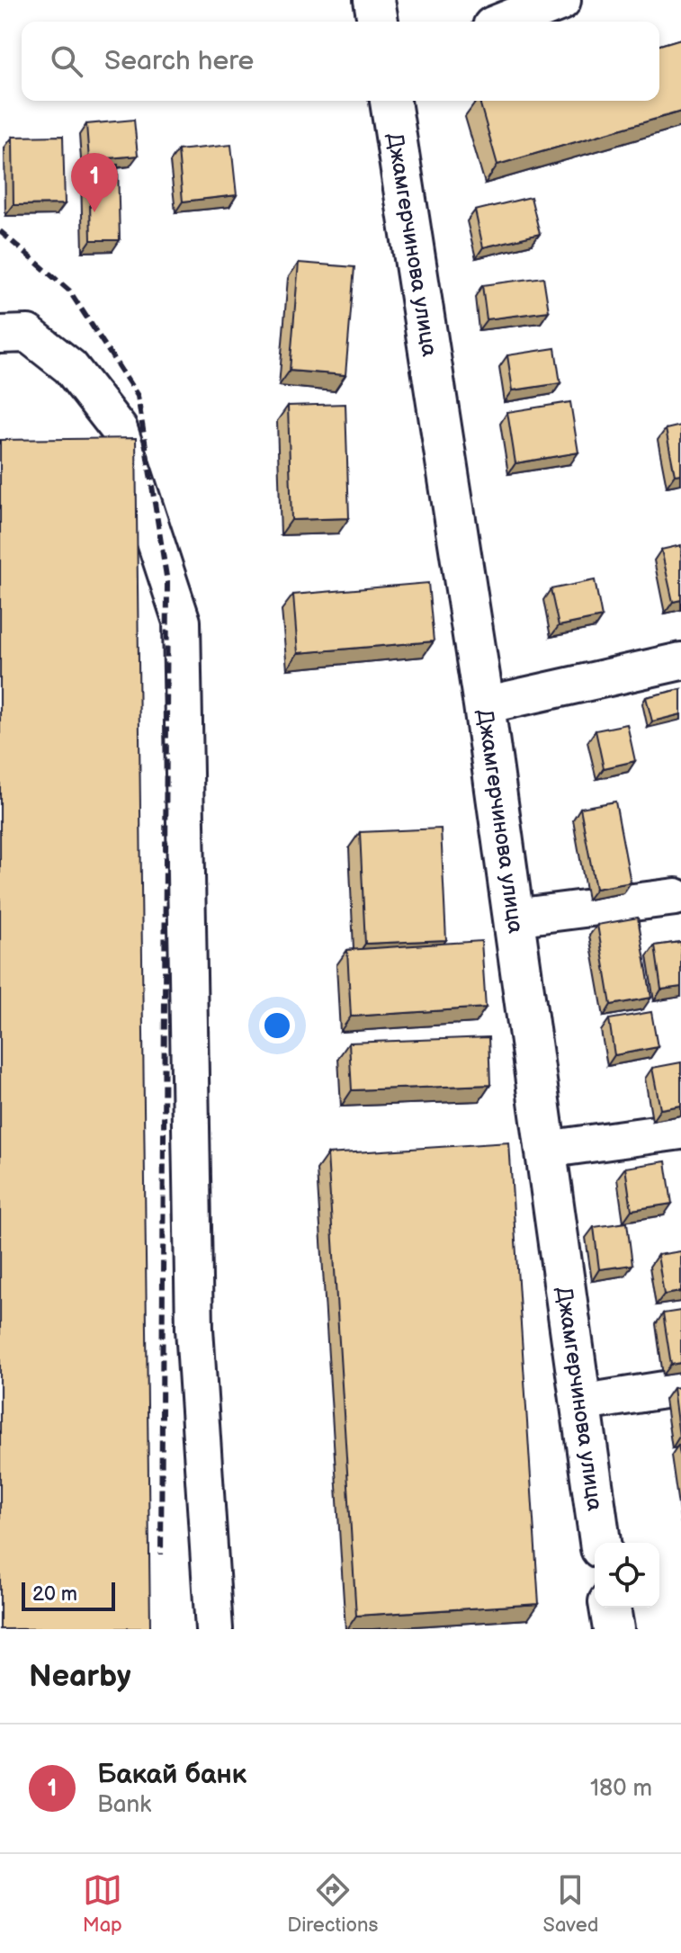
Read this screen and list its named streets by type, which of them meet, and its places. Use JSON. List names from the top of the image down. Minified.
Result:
{"streets":{"street":["Джамгерчинова улица"]},"scale_bar":"20 m","page":{"search":"Search here","pins":"1","scale":"20 m","heading":"Nearby","list":[{"mark":"1","name":"Бакай банк","note":"Bank","value":"180 m"}],"nav":["Map","Directions","Saved"]}}
